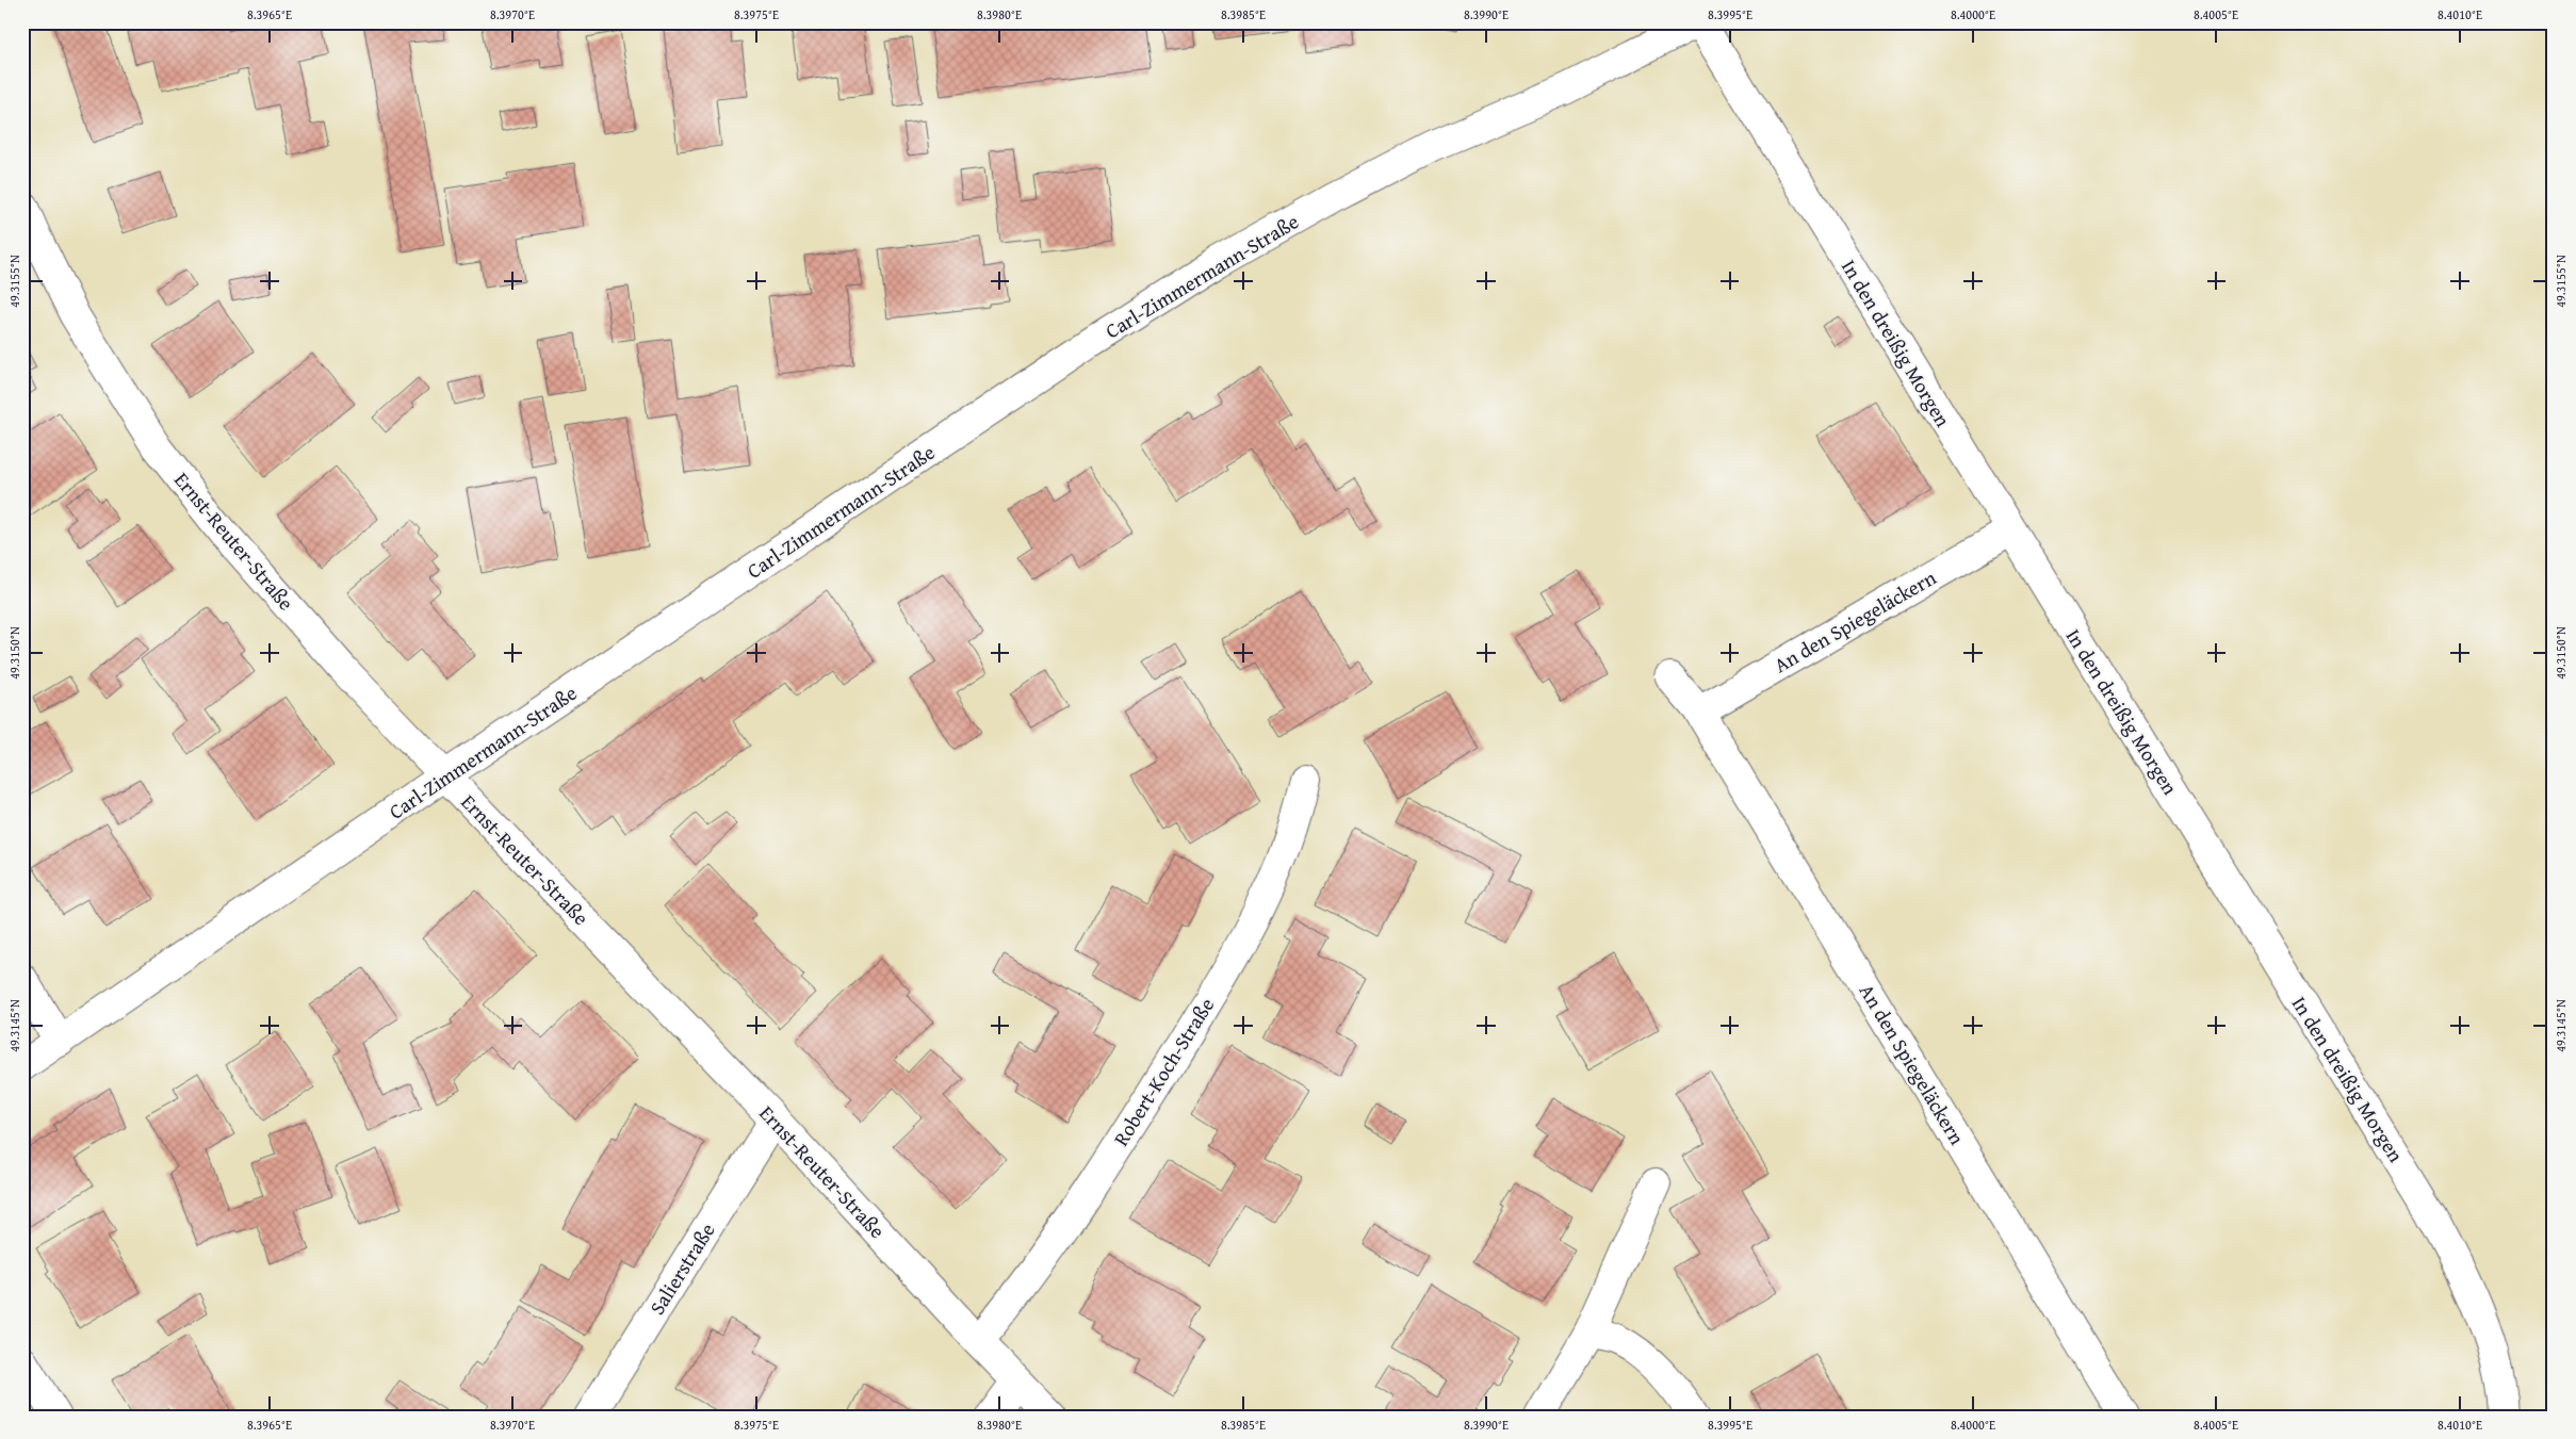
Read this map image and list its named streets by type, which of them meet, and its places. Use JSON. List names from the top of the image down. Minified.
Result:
{"streets":{"street":["Carl-Zimmermann-Straße","In den dreißig Morgen","Ernst-Reuter-Straße","An den Spiegeläckern","Robert-Koch-Straße","Salierstraße"]},"crossings":[["Carl-Zimmermann-Straße","In den dreißig Morgen"],["Carl-Zimmermann-Straße","Ernst-Reuter-Straße"],["In den dreißig Morgen","An den Spiegeläckern"],["Ernst-Reuter-Straße","Robert-Koch-Straße"],["Ernst-Reuter-Straße","Salierstraße"]],"coordinates":["8.3965°E","8.3970°E","8.3975°E","8.3980°E","8.3985°E","8.3990°E","8.3995°E","8.4000°E","8.4005°E","8.4010°E","49.3155°N","49.3150°N","49.3145°N"]}
